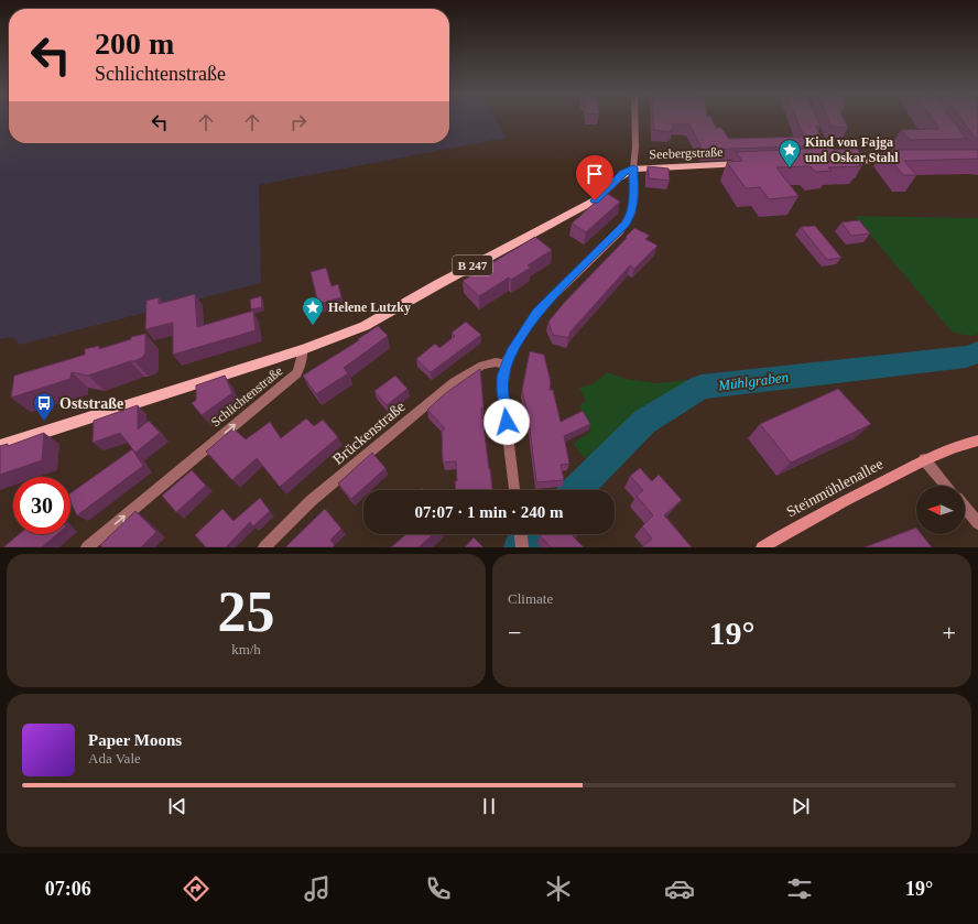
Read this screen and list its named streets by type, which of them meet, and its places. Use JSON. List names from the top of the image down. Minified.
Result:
{"streets":{"main road":["Seebergstraße","B 247","Steinmühlenallee"],"street":["Schlichtenstraße","Brückenstraße"]},"crossings":[["Seebergstraße","B 247"],["B 247","Schlichtenstraße"]],"one_way":["Schlichtenstraße"],"water":["Mühlgraben"],"places":{"place":["Kind von Fajga und Oskar Stahl","Helene Lutzky"],"bus stop":["Oststraße"]},"north":"left","page":{"turn":["200 m","Schlichtenstraße"],"limit":"30","trip":"07:07 · 1 min · 240 m","tile":[["25","km/h"],"Climate"],"heat":["−","19°","+"],"song":["Paper Moons","Ada Vale"],"tabs":["07:06","19°"]}}
